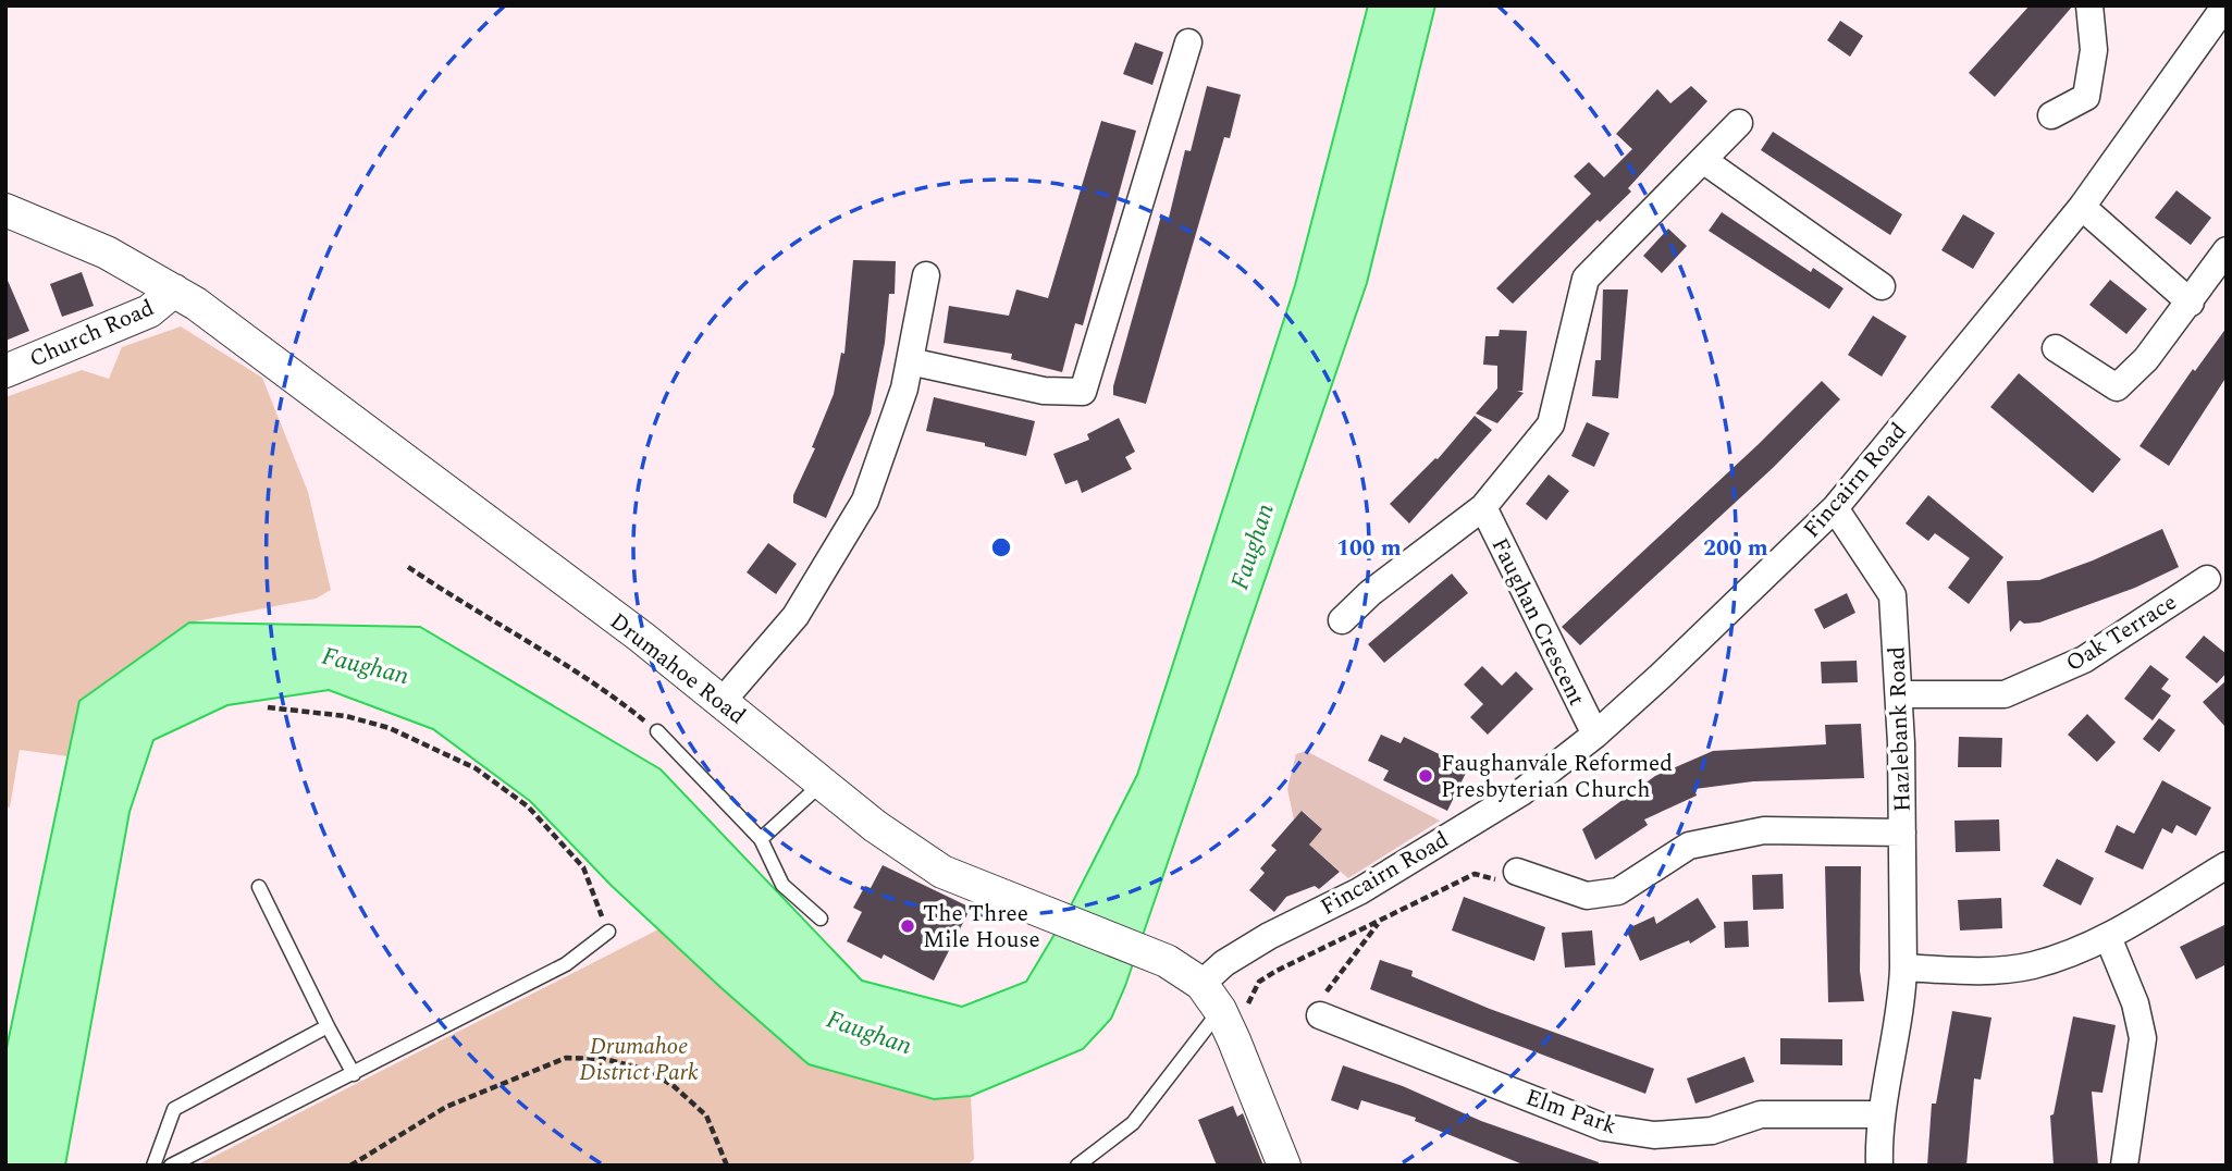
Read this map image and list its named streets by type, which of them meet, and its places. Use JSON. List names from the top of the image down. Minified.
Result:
{"streets":{"street":["Church Road","Fincairn Road","Faughan Crescent","Oak Terrace","Drumahoe Road","Hazlebank Road","Elm Park"]},"crossings":[["Church Road","Drumahoe Road"],["Fincairn Road","Faughan Crescent"],["Fincairn Road","Drumahoe Road"],["Fincairn Road","Hazlebank Road"],["Oak Terrace","Hazlebank Road"],["Hazlebank Road","Elm Park"]],"water":["Faughan"],"parks":["Drumahoe District Park"],"places":["Faughanvale Reformed Presbyterian Church","The Three Mile House"],"rings":["100 m","200 m"]}
